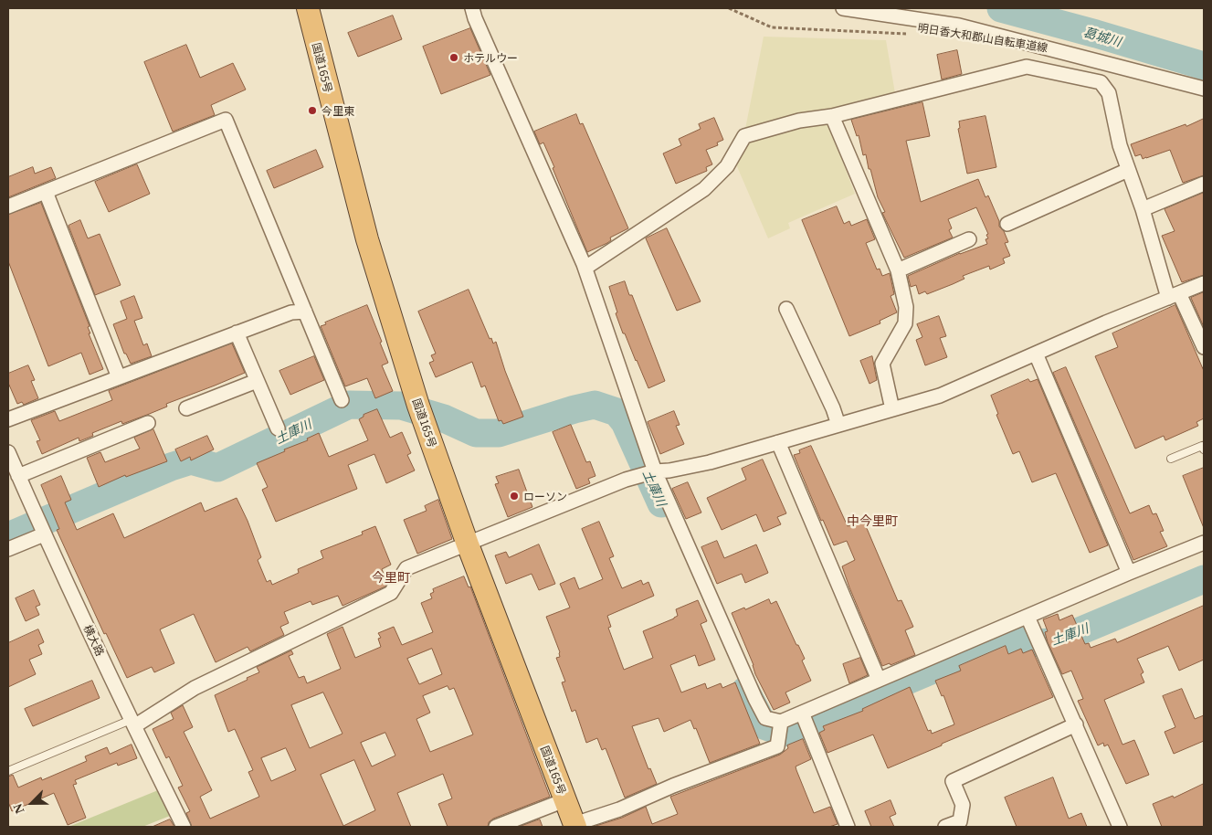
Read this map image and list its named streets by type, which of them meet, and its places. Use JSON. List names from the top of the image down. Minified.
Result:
{"streets":{"highway":["国道165号"],"street":["横大路"],"path":["明日香大和郡山自転車道線"]},"districts":["中今里町","今里町"],"water":["葛城川","土庫川"],"places":["ホテルウー","今里東","ローソン"],"north":"bottom left"}
